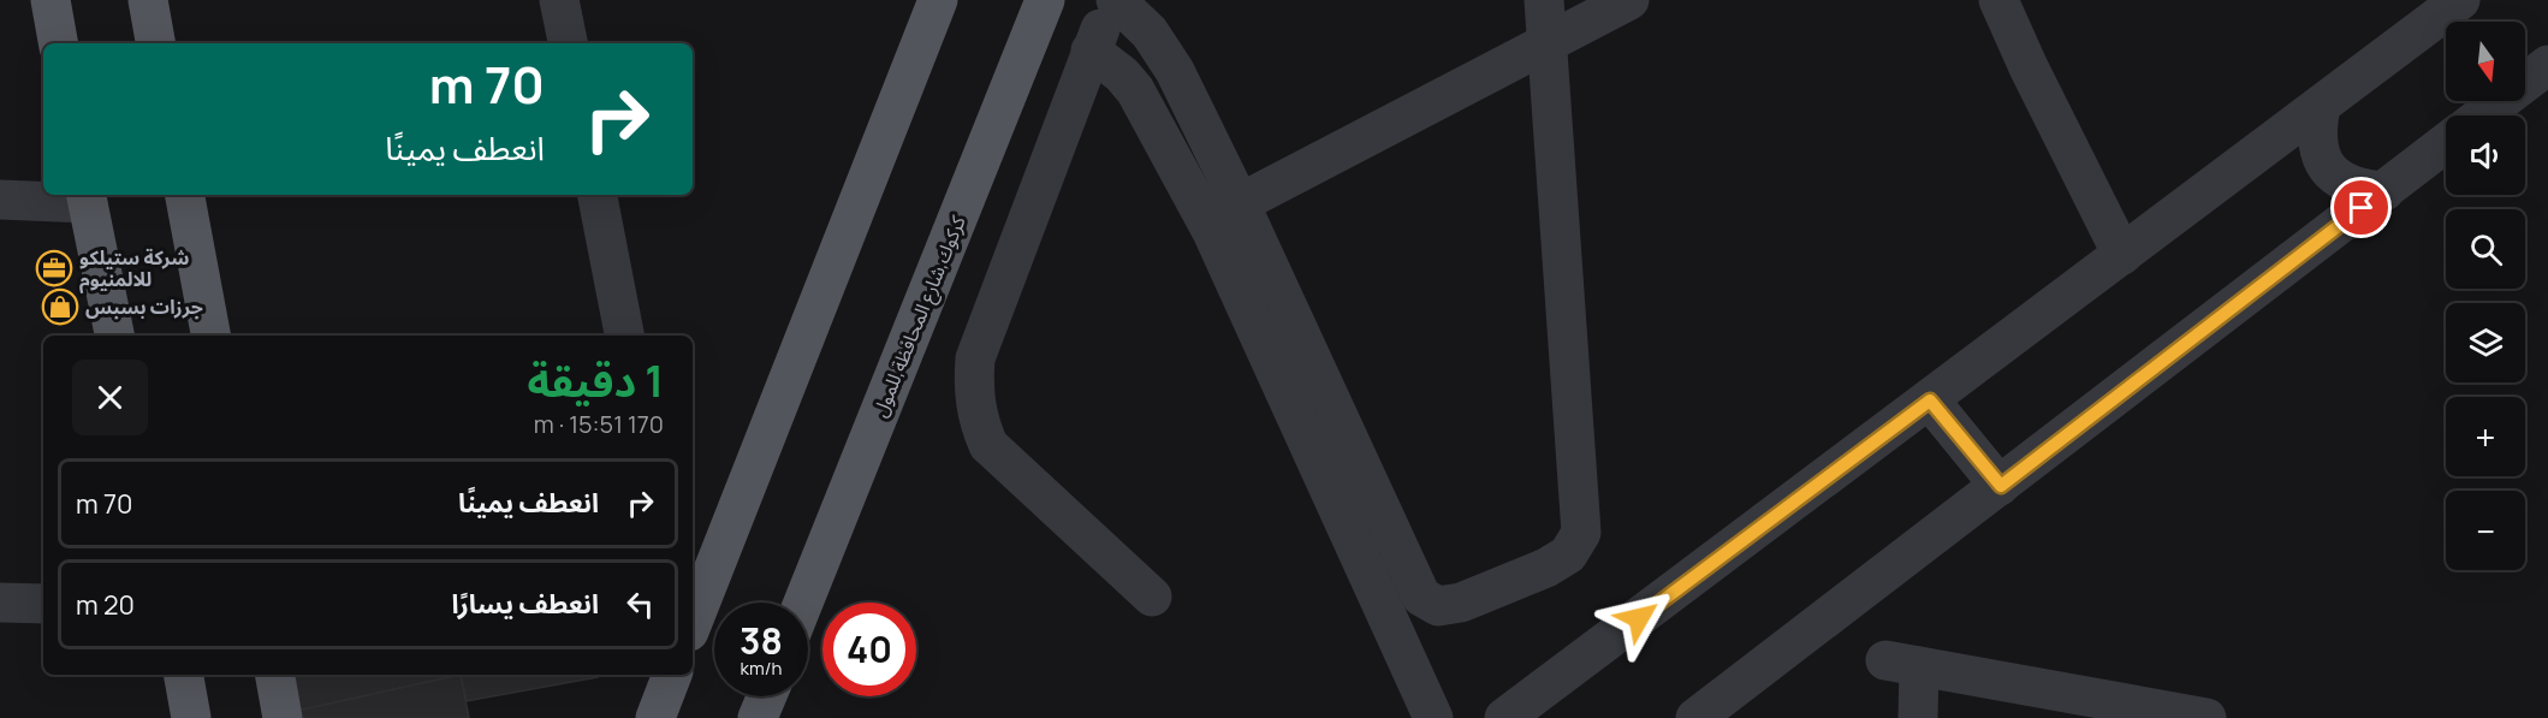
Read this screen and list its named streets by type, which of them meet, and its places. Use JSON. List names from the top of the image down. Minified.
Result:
{"streets":{"main road":["كركوك,شارع المحافظة,للمول"]},"places":{"office":["شركة ستيلكو للالمنيوم"],"shop":["جرزات بسبس"]},"north":"bottom","page":{"map_buttons":["+","−"],"turn":["70 m","انعطف يمينًا"],"heading":["1 دقيقة","170 m · 15:51"],"list":[{"name":"انعطف يمينًا","value":"70 m"},{"name":"انعطف يسارًا","value":"20 m"}],"speed":"38 km/h","limit":"40"}}
